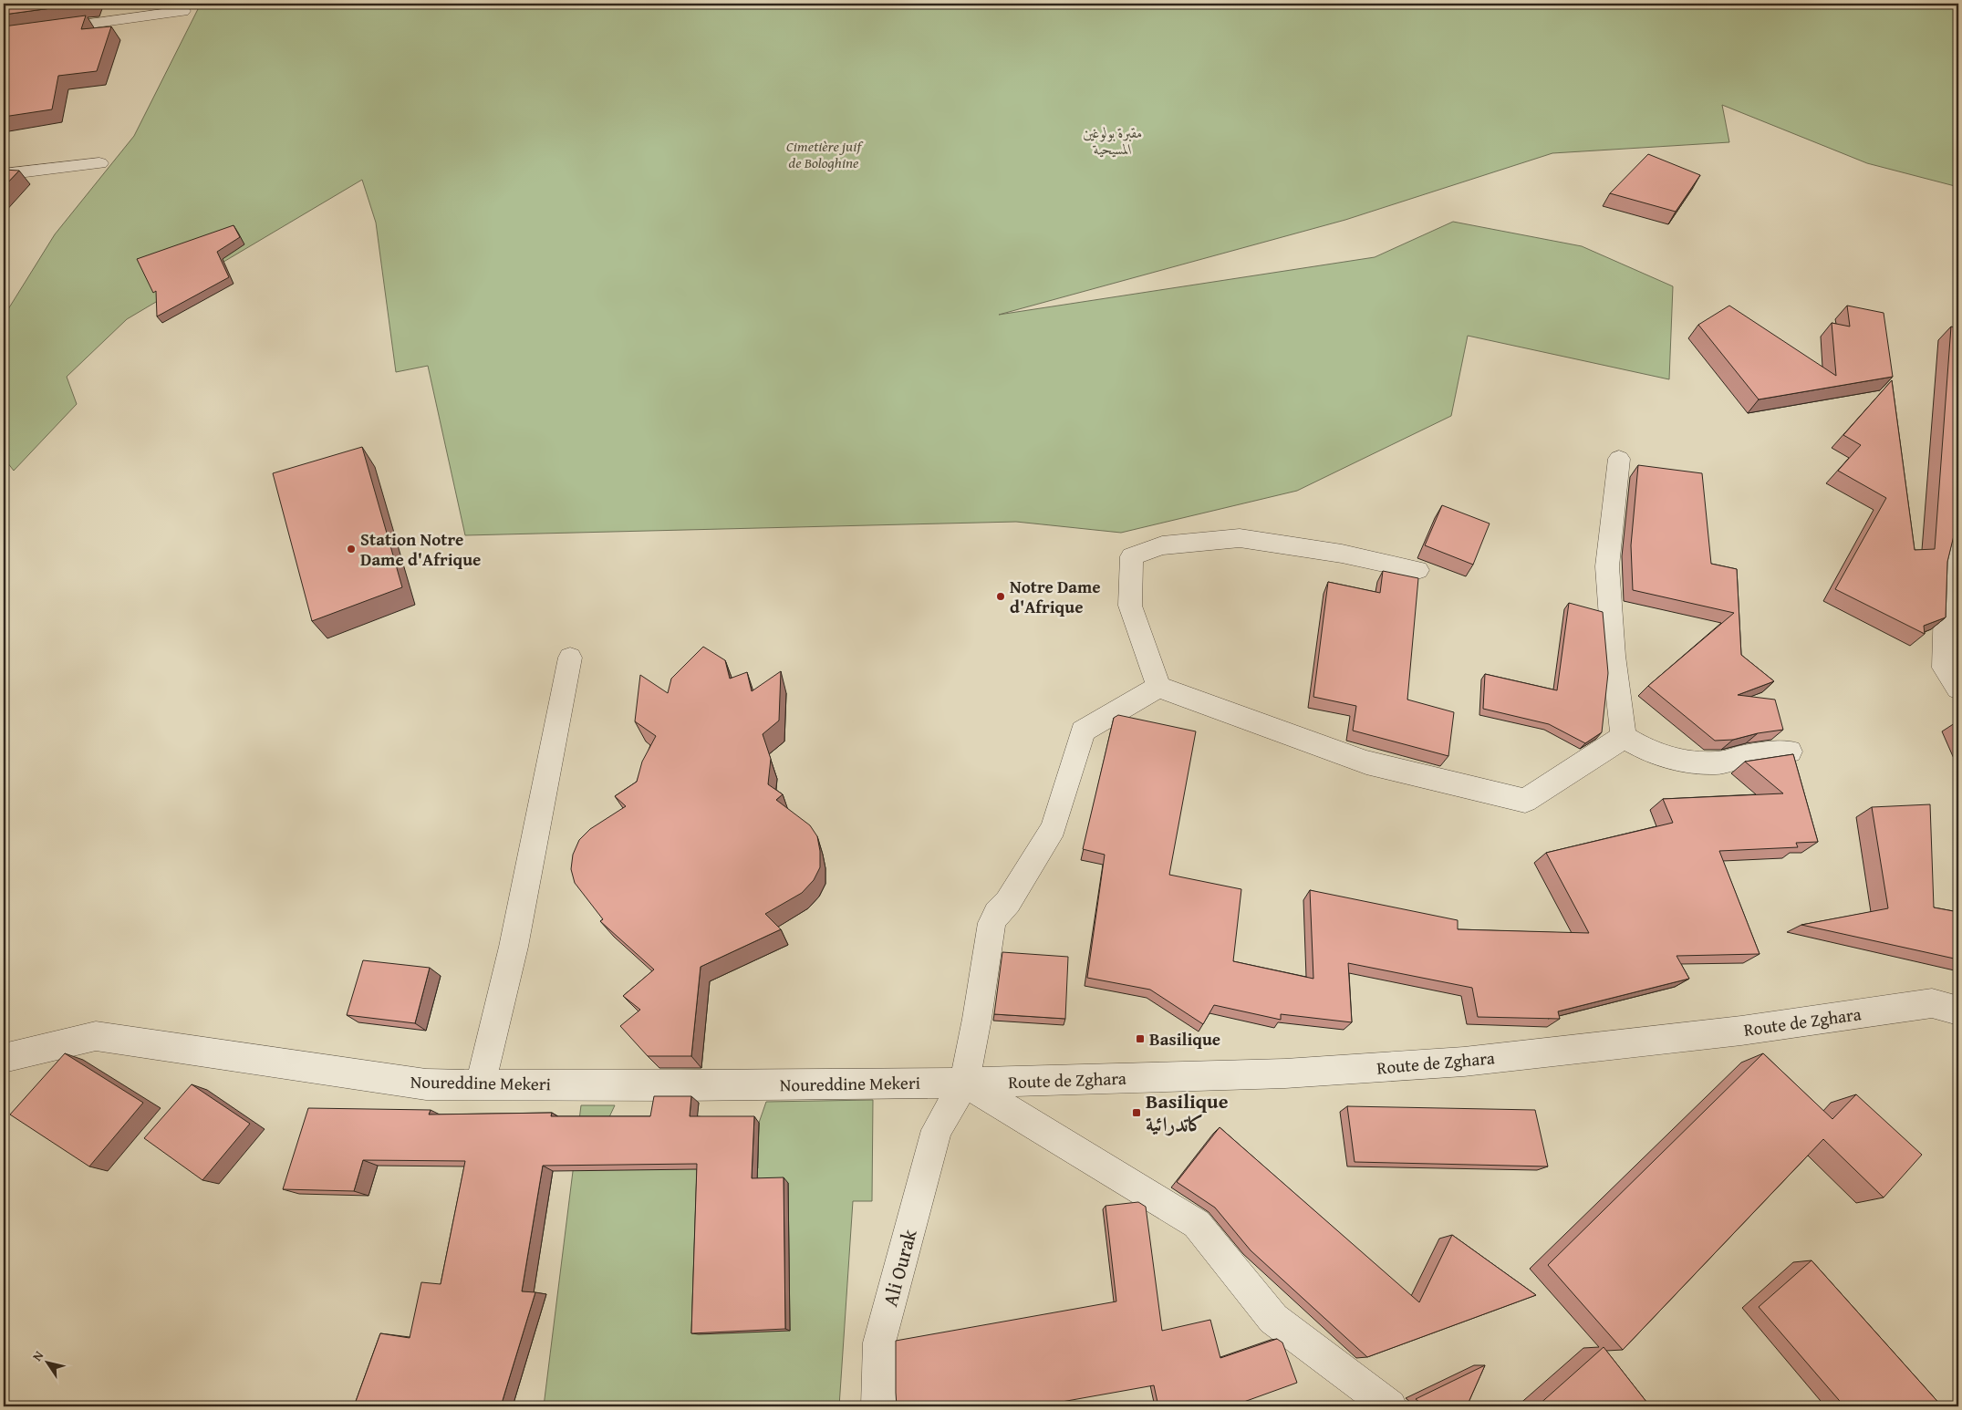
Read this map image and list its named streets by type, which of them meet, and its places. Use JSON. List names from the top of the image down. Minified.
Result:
{"streets":{"street":["Route de Zghara","Noureddine Mekeri","Ali Ourak"]},"crossings":[["Route de Zghara","Noureddine Mekeri"],["Route de Zghara","Ali Ourak"],["Noureddine Mekeri","Ali Ourak"]],"parks":["مقبرة بولوغين المسيحية","Cimetière juif de Bologhine"],"places":{"other":["Station Notre Dame d'Afrique","Notre Dame d'Afrique"],"transit":["Basilique","Basilique كاتدرائية"]},"north":"top left"}
